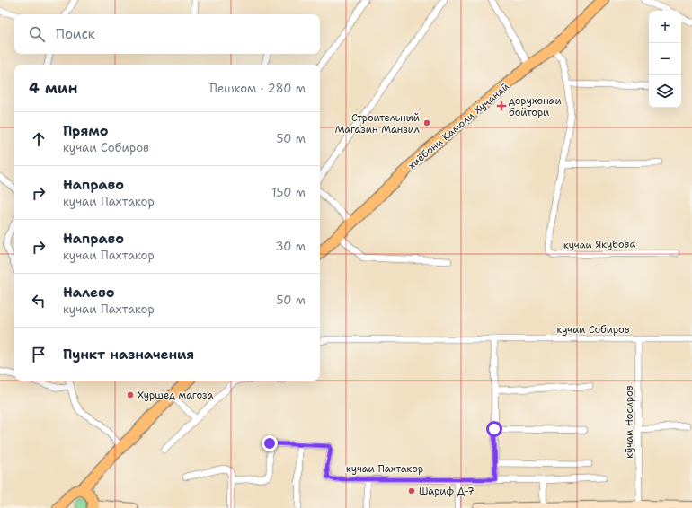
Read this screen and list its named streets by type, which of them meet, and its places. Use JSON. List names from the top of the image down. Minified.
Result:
{"streets":{"main road":["хиёбони Камоли Хуҷандӣ"],"street":["кучаи Якубова","кучаи Собиров","кӯчаи Носиров","кучаи Пахтакор"]},"crossings":[["хиёбони Камоли Хуҷандӣ","кучаи Якубова"],["кучаи Собиров","кӯчаи Носиров"]],"places":{"health":["дорухонаи бойтори"],"other":["Строительный Магазин Манзил","Хуршед магоза","Шариф Д-7"]},"page":{"map_buttons":["+","−"],"search":"Поиск","heading":["4 мин","Пешком · 280 m"],"list":[["Прямо","кучаи Собиров","50 m"],["Направо","кучаи Пахтакор","150 m"],["Направо","кучаи Пахтакор","30 m"],["Налево","кучаи Пахтакор","50 m"],"Пункт назначения"]}}
